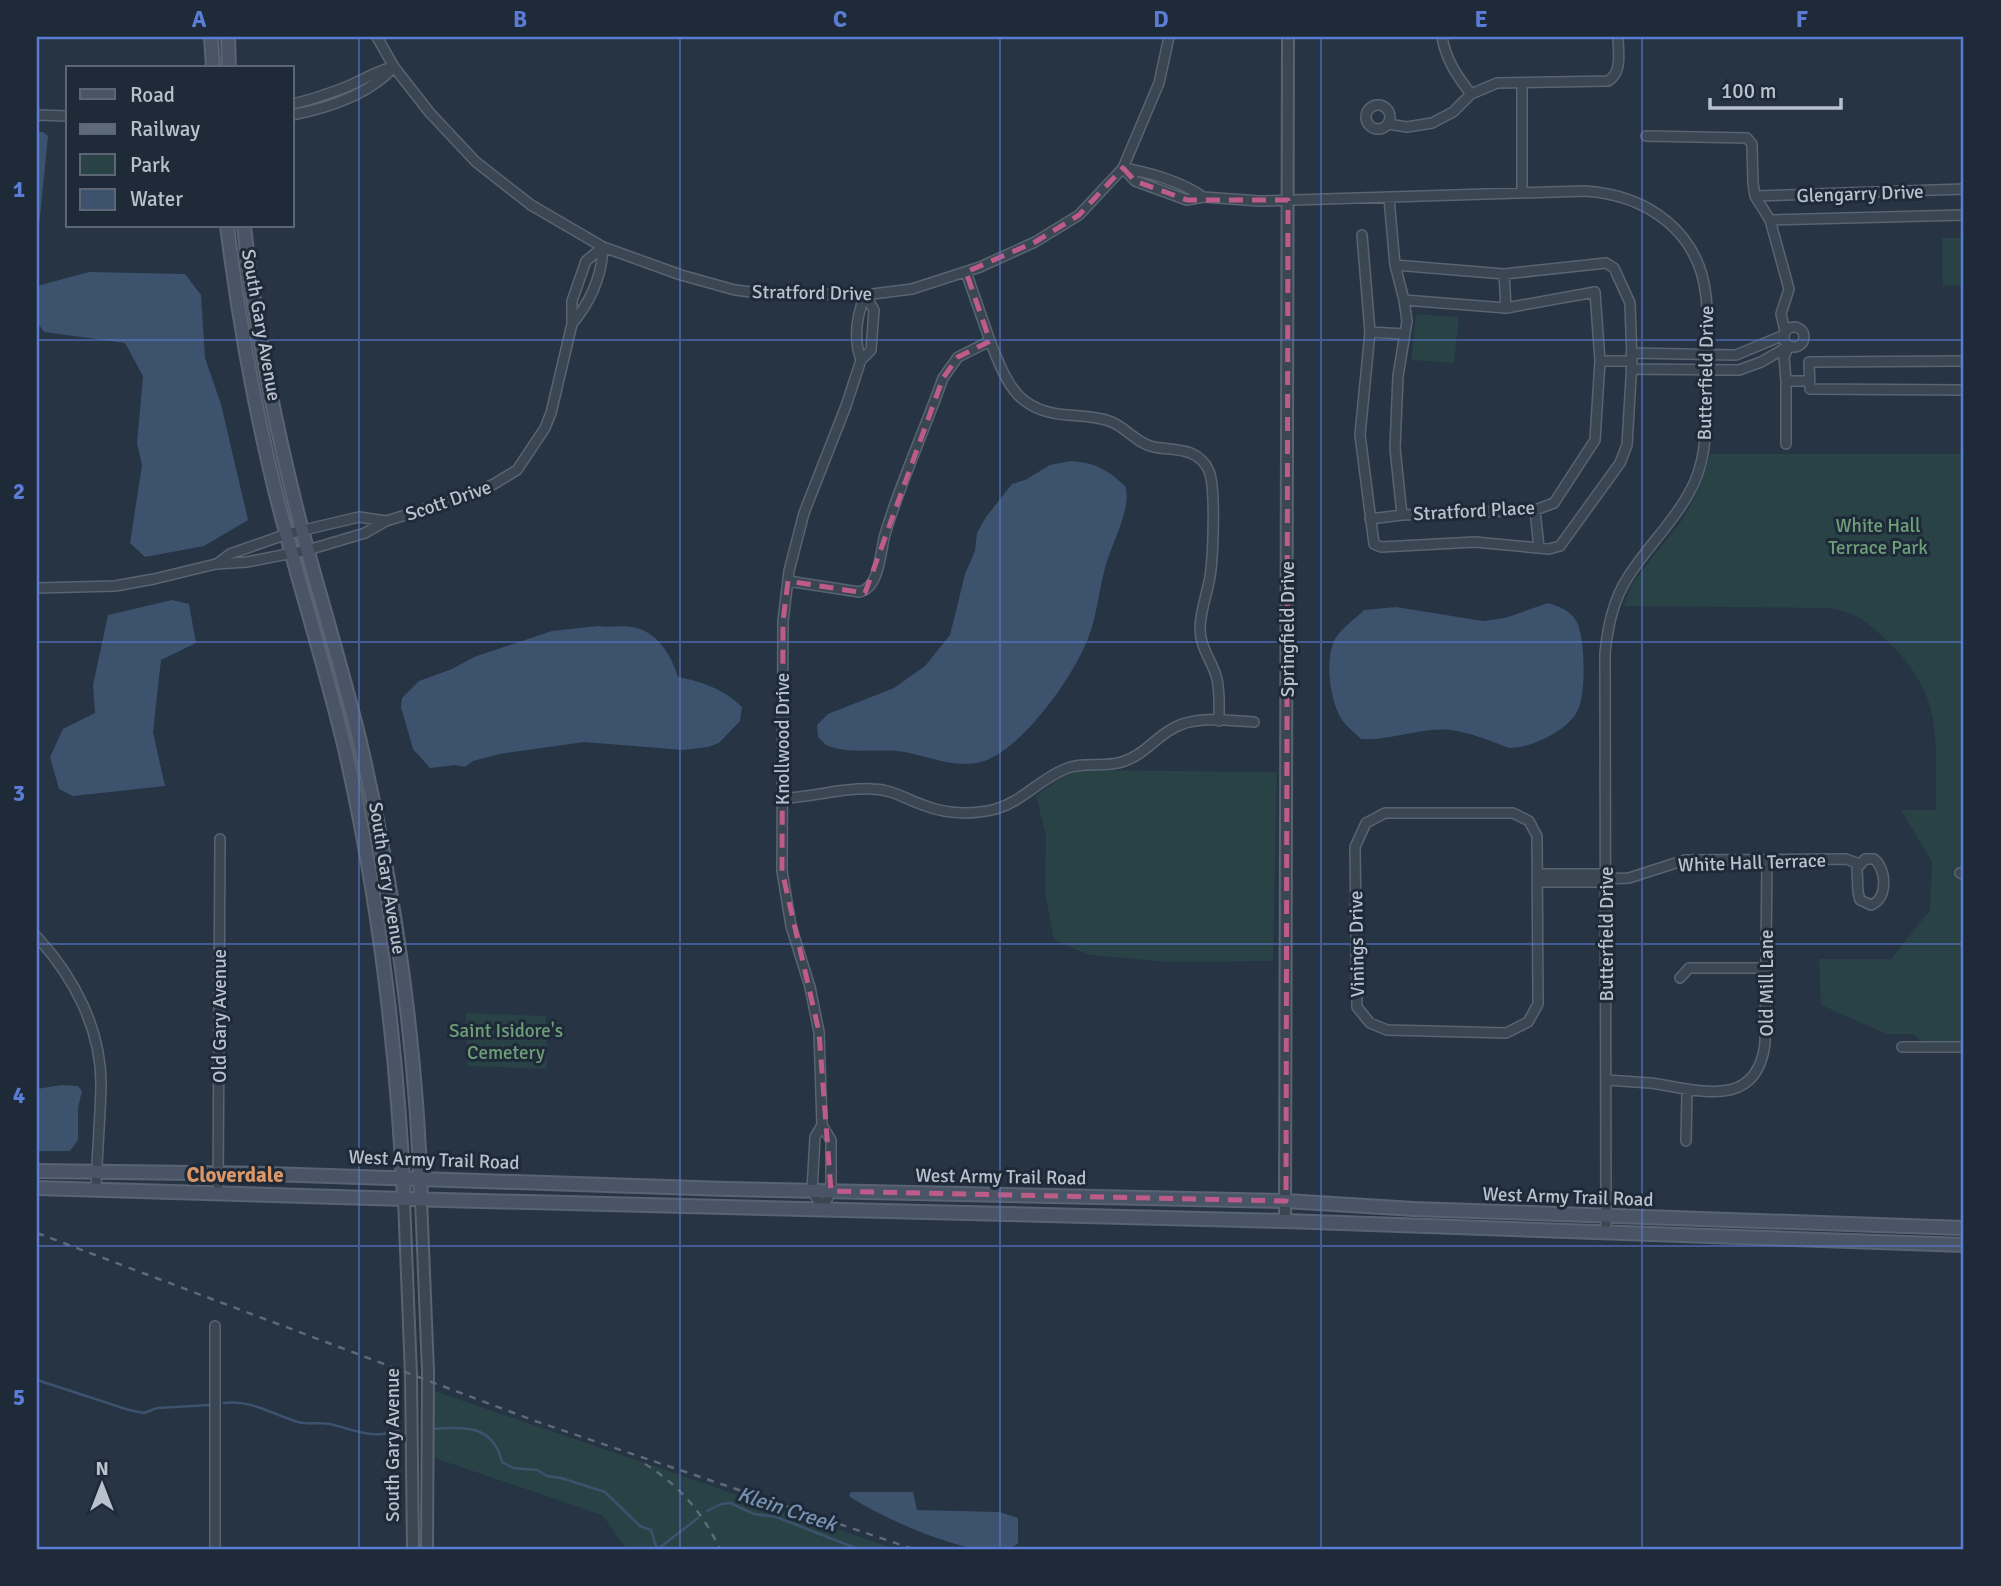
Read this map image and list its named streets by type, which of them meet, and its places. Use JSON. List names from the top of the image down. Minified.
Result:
{"streets":{"main road":["South Gary Avenue","West Army Trail Road"],"street":["Glengarry Drive","Stratford Drive","Butterfield Drive","Scott Drive","Stratford Place","Springfield Drive","Knollwood Drive","White Hall Terrace","Vinings Drive","Old Mill Lane","Old Gary Avenue"]},"crossings":[["Stratford Drive","Butterfield Drive"],["Stratford Drive","Scott Drive"],["Stratford Drive","Knollwood Drive"],["South Gary Avenue","Scott Drive"],["South Gary Avenue","West Army Trail Road"],["Butterfield Drive","Stratford Place"],["Butterfield Drive","Springfield Drive"],["Butterfield Drive","White Hall Terrace"],["Butterfield Drive","Old Mill Lane"],["Butterfield Drive","West Army Trail Road"],["Springfield Drive","West Army Trail Road"],["Knollwood Drive","West Army Trail Road"],["White Hall Terrace","Old Mill Lane"],["Old Gary Avenue","West Army Trail Road"]],"districts":["Cloverdale"],"water":["Klein Creek"],"parks":["White Hall Terrace Park","Saint Isidore's Cemetery"],"legend":["Road","Railway","Park","Water"],"scale_bar":"100 m","north":"top","grid":{"columns":["A","B","C","D","E","F"],"rows":["1","2","3","4","5"]}}
